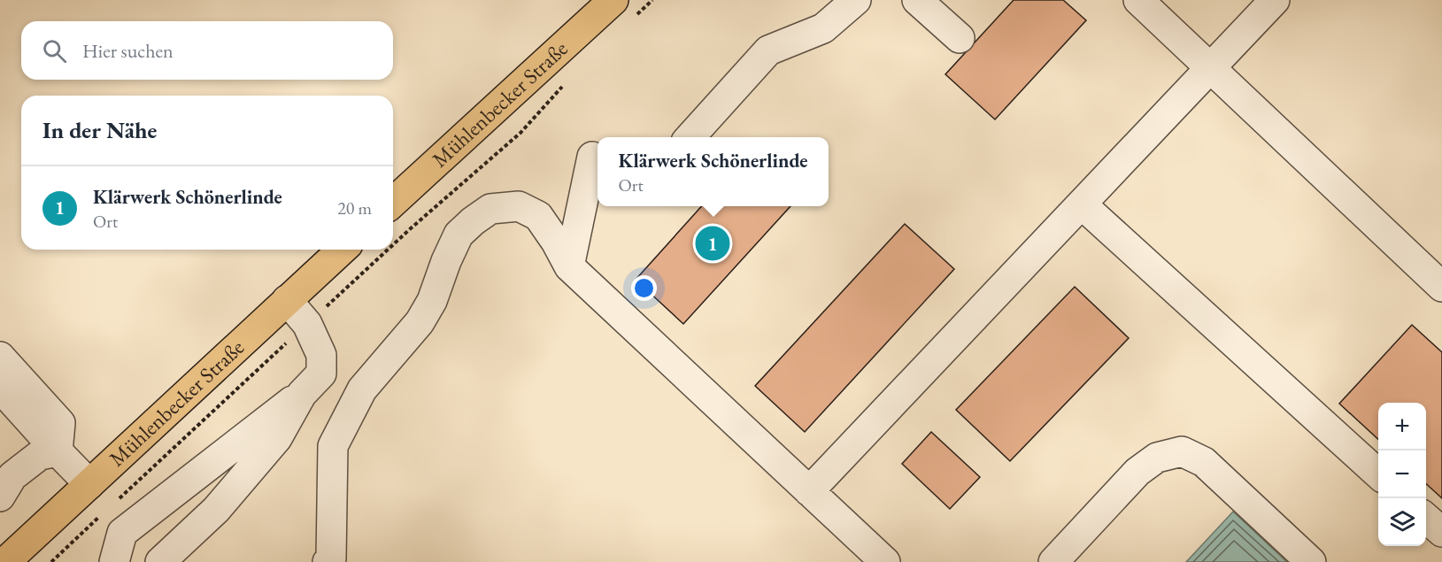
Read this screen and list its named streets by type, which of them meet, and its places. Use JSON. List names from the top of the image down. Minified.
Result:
{"streets":{"main road":["Mühlenbecker Straße"]},"page":{"search":"Hier suchen","heading":"In der Nähe","popup":["Klärwerk Schönerlinde","Ort"],"list":[{"mark":"1","name":"Klärwerk Schönerlinde","note":"Ort","value":"20 m"}],"pins":"1","map_buttons":["+","−"]}}
